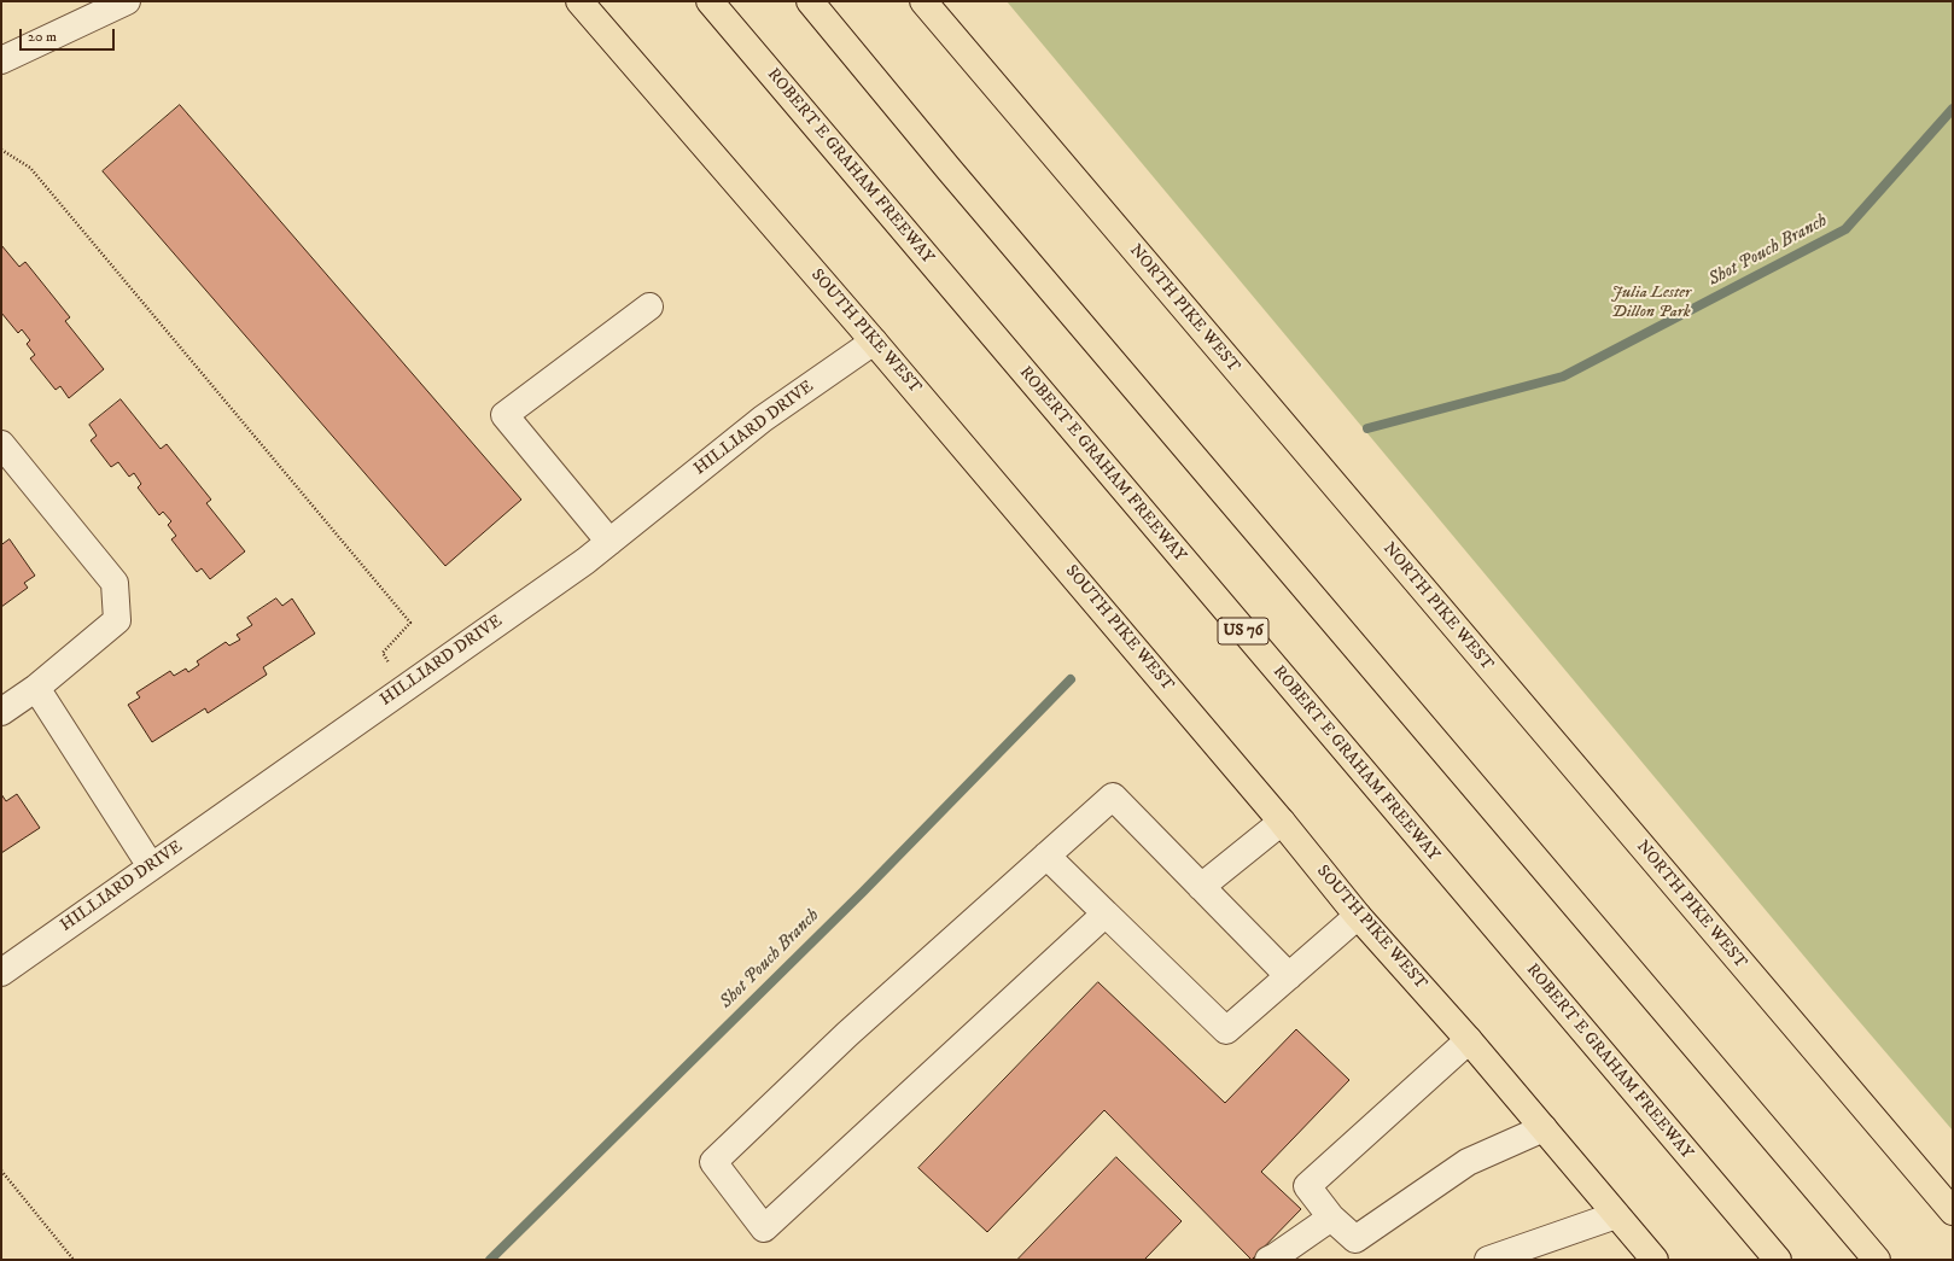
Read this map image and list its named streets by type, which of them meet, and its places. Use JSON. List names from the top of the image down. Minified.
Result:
{"streets":{"main road":["ROBERT E GRAHAM FREEWAY","NORTH PIKE WEST","SOUTH PIKE WEST","US 76"],"street":["HILLIARD DRIVE"]},"crossings":[["SOUTH PIKE WEST","HILLIARD DRIVE"]],"water":["Shot Pouch Branch"],"parks":["Julia Lester Dillon Park"],"scale_bar":"20 m"}
